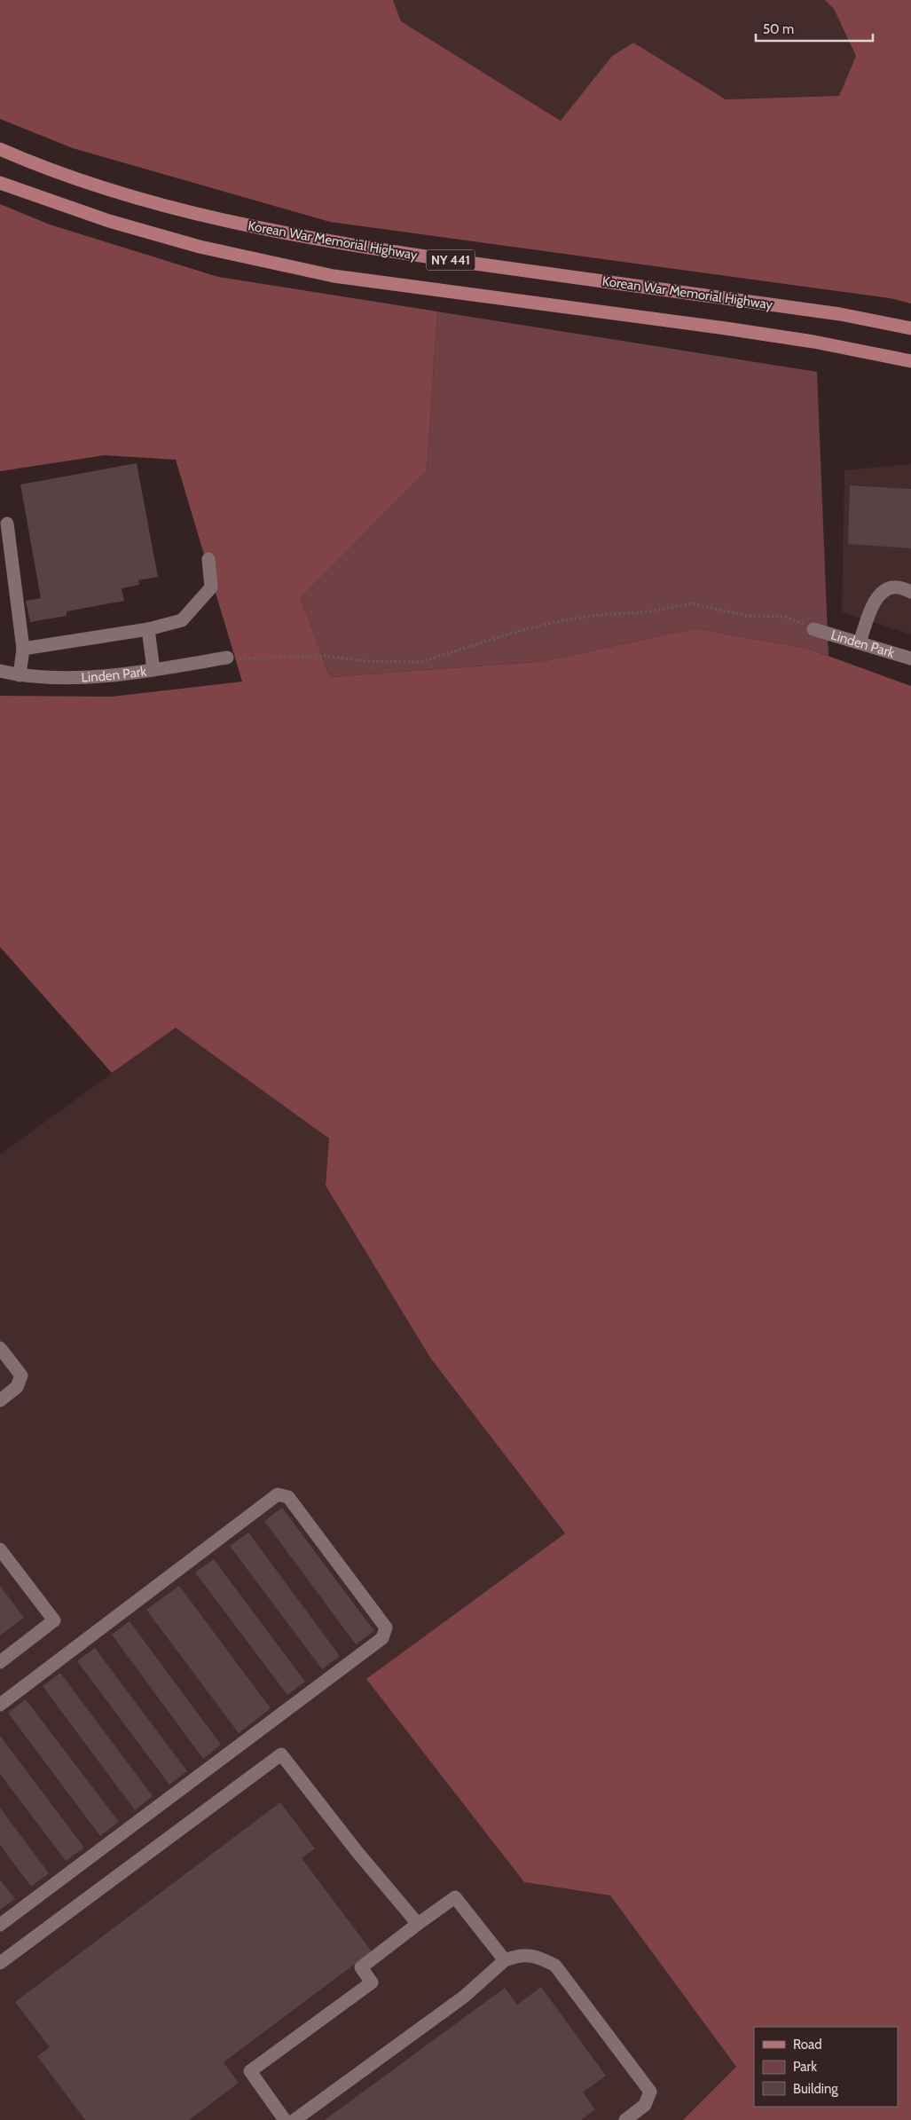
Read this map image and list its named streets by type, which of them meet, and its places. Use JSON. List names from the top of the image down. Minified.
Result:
{"streets":{"main road":["Korean War Memorial Highway","NY 441"],"street":["Linden Park"]},"legend":["Road","Park","Building"],"scale_bar":"50 m"}
